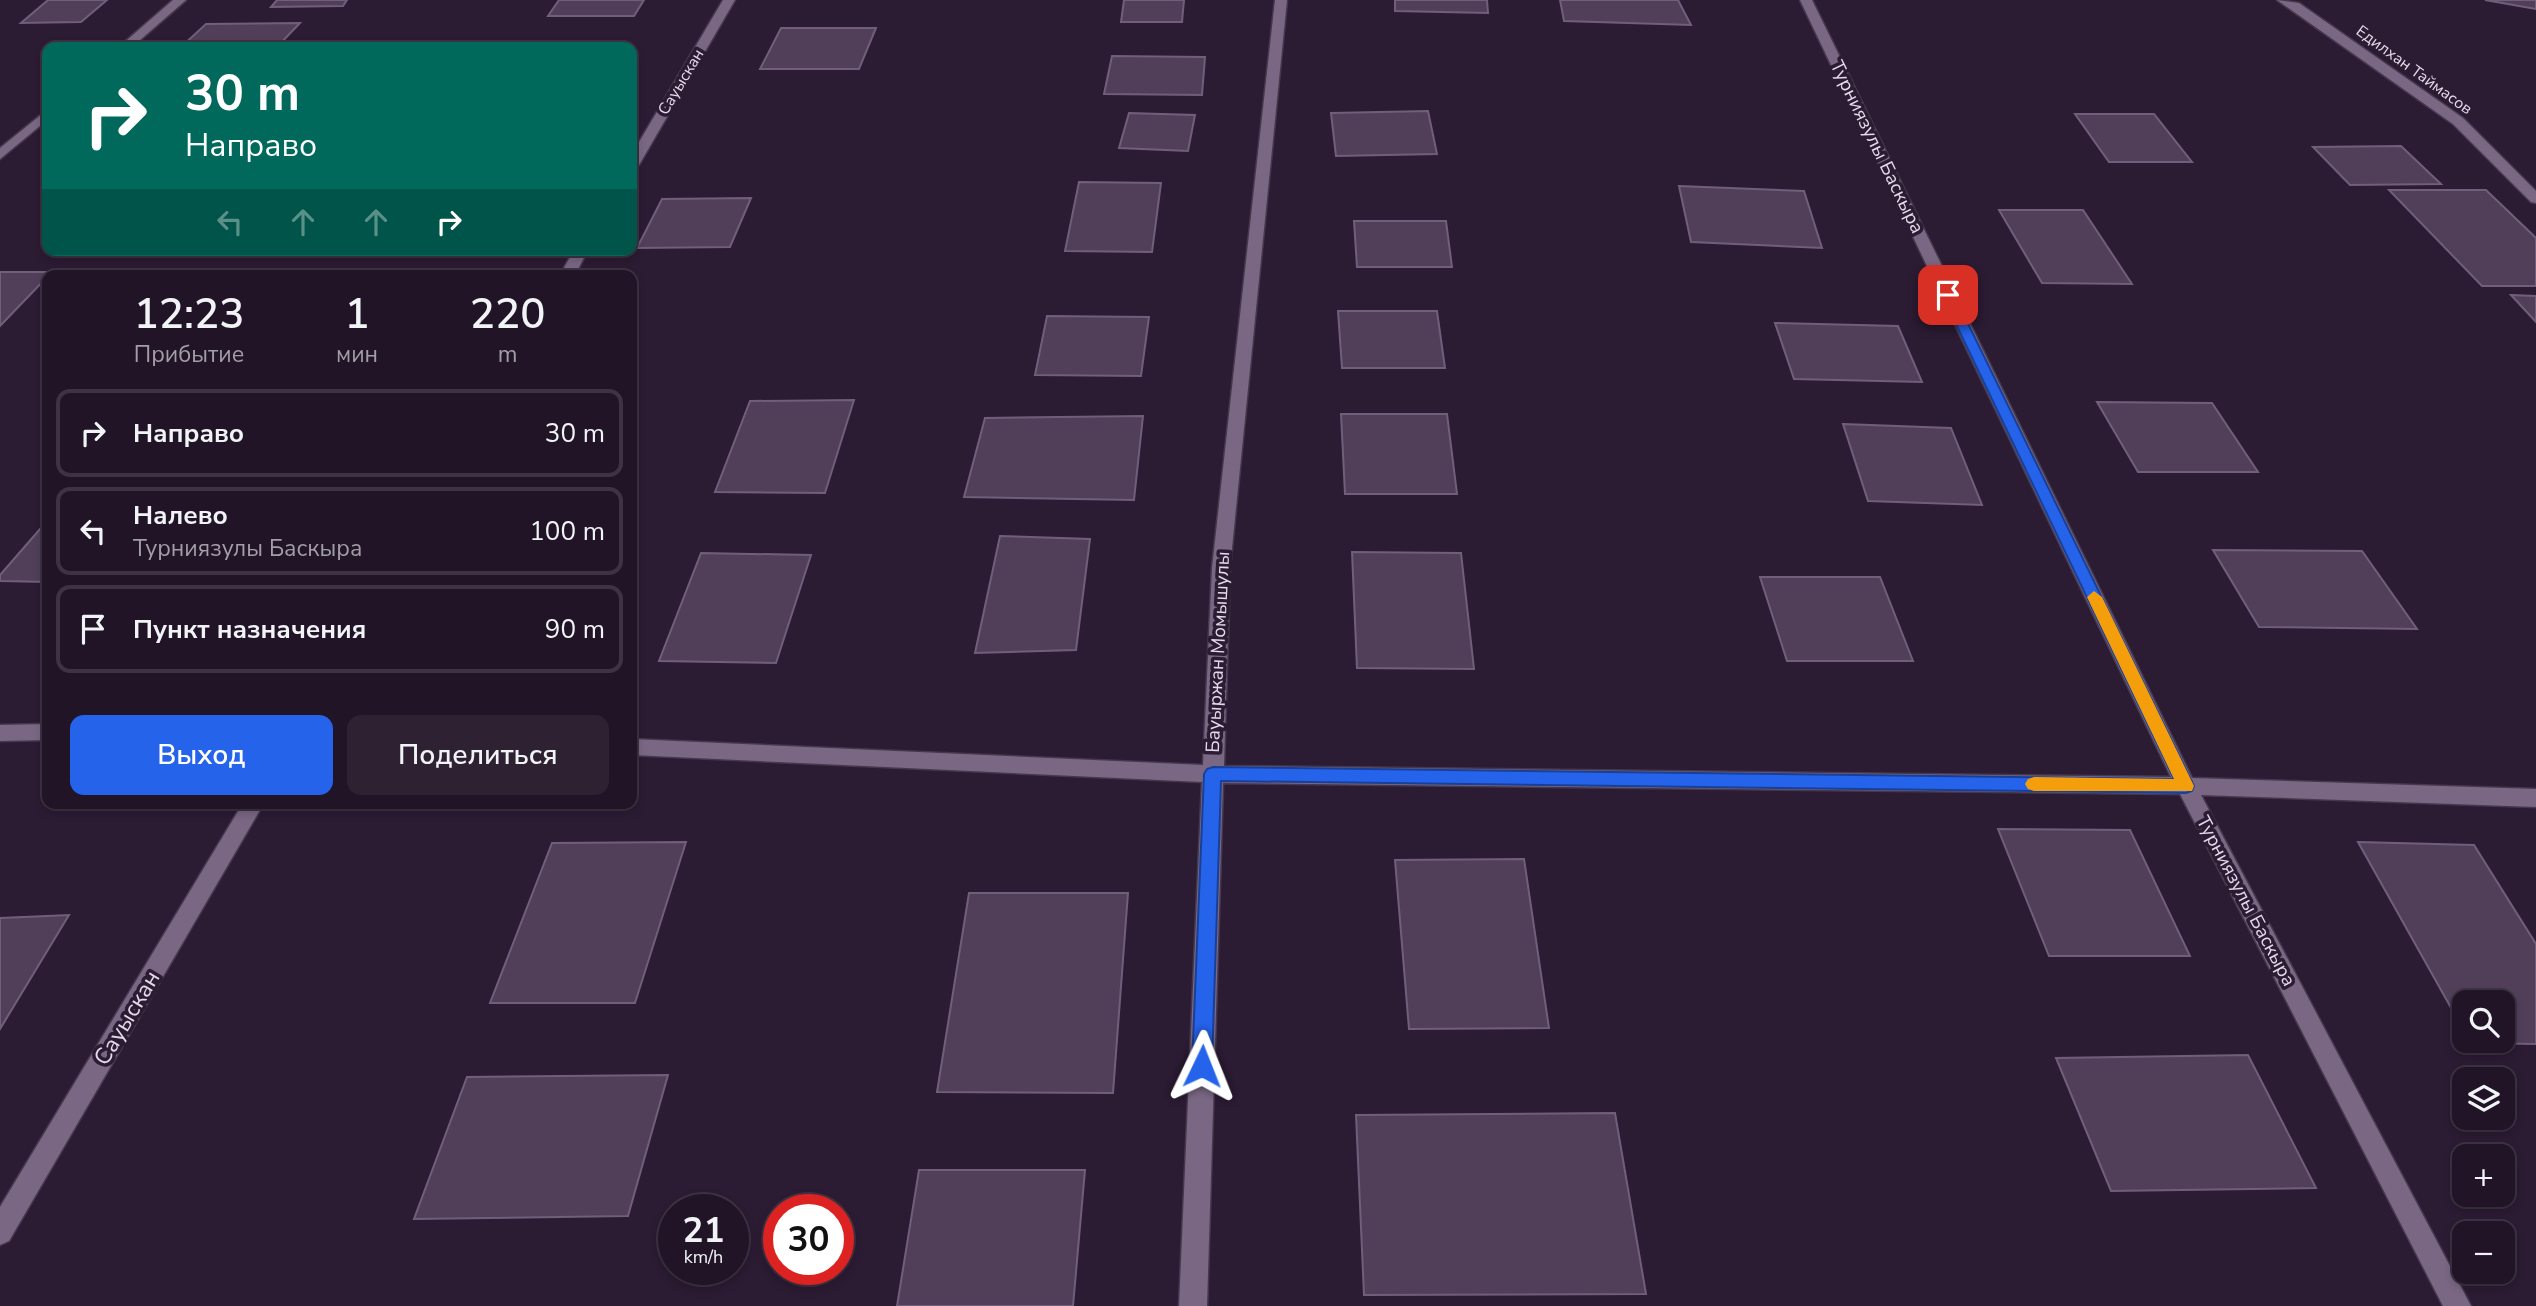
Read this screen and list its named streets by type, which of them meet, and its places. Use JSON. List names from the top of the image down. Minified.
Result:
{"streets":{"street":["Едилхан Таймасов","Сауыскан","Турниязулы Баскыра","Бауыржан Момышулы"]},"page":{"turn":["30 m","Направо"],"eta":["12:23","Прибытие","1","мин","220","m"],"list":[{"name":"Направо","value":"30 m"},{"name":"Налево","note":"Турниязулы Баскыра","value":"100 m"},{"name":"Пункт назначения","value":"90 m"}],"buttons":["Выход","Поделиться"],"map_buttons":["+","−"],"speed":"21 km/h","limit":"30"}}
